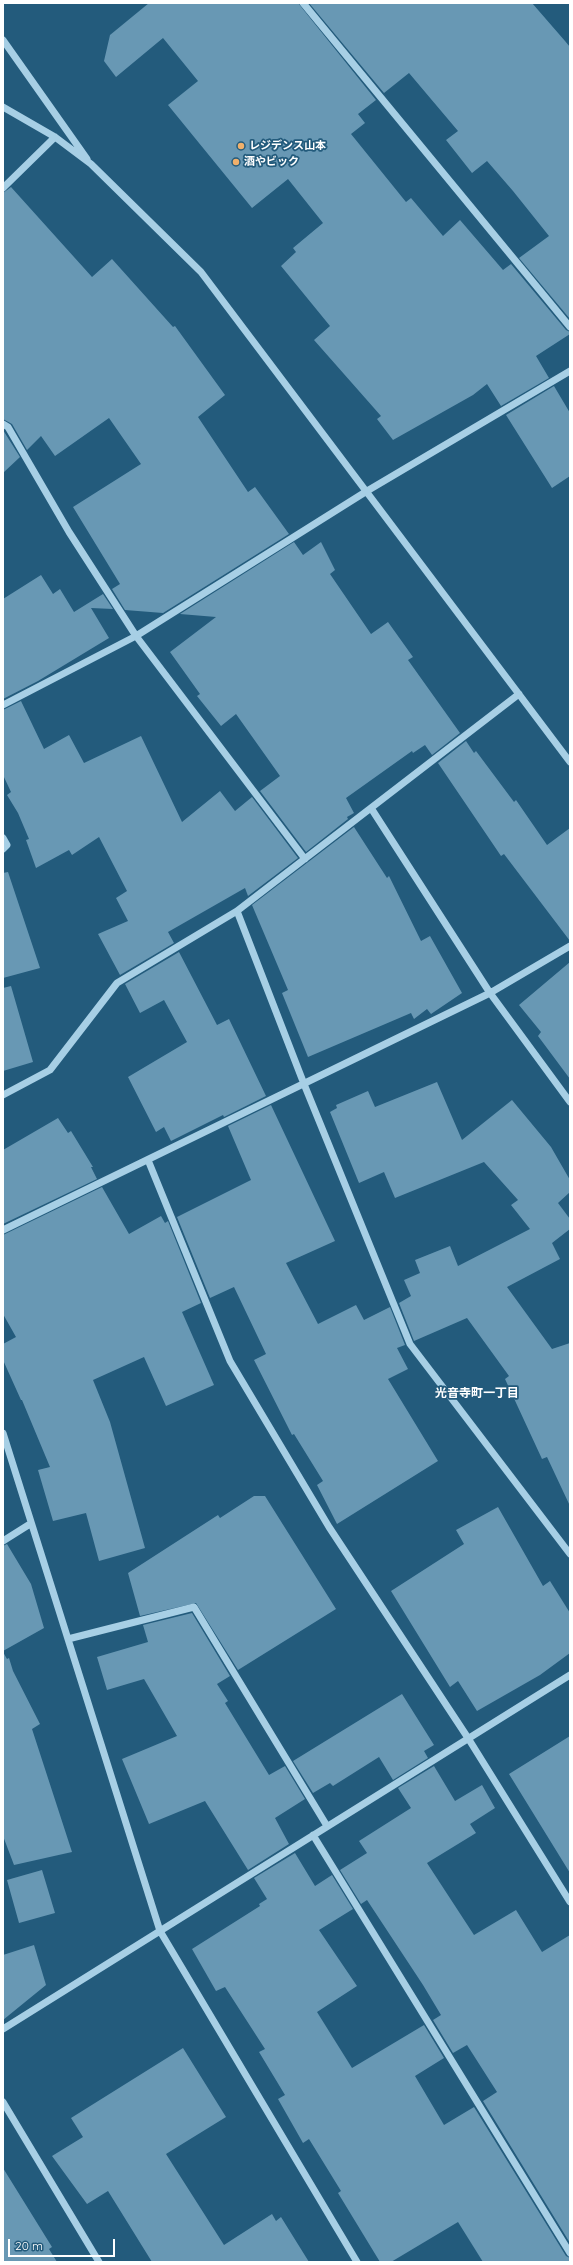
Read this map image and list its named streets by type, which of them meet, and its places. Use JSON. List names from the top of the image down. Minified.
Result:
{"districts":["光音寺町一丁目"],"places":["レジデンス山本","酒やビック"],"scale_bar":"20 m"}
